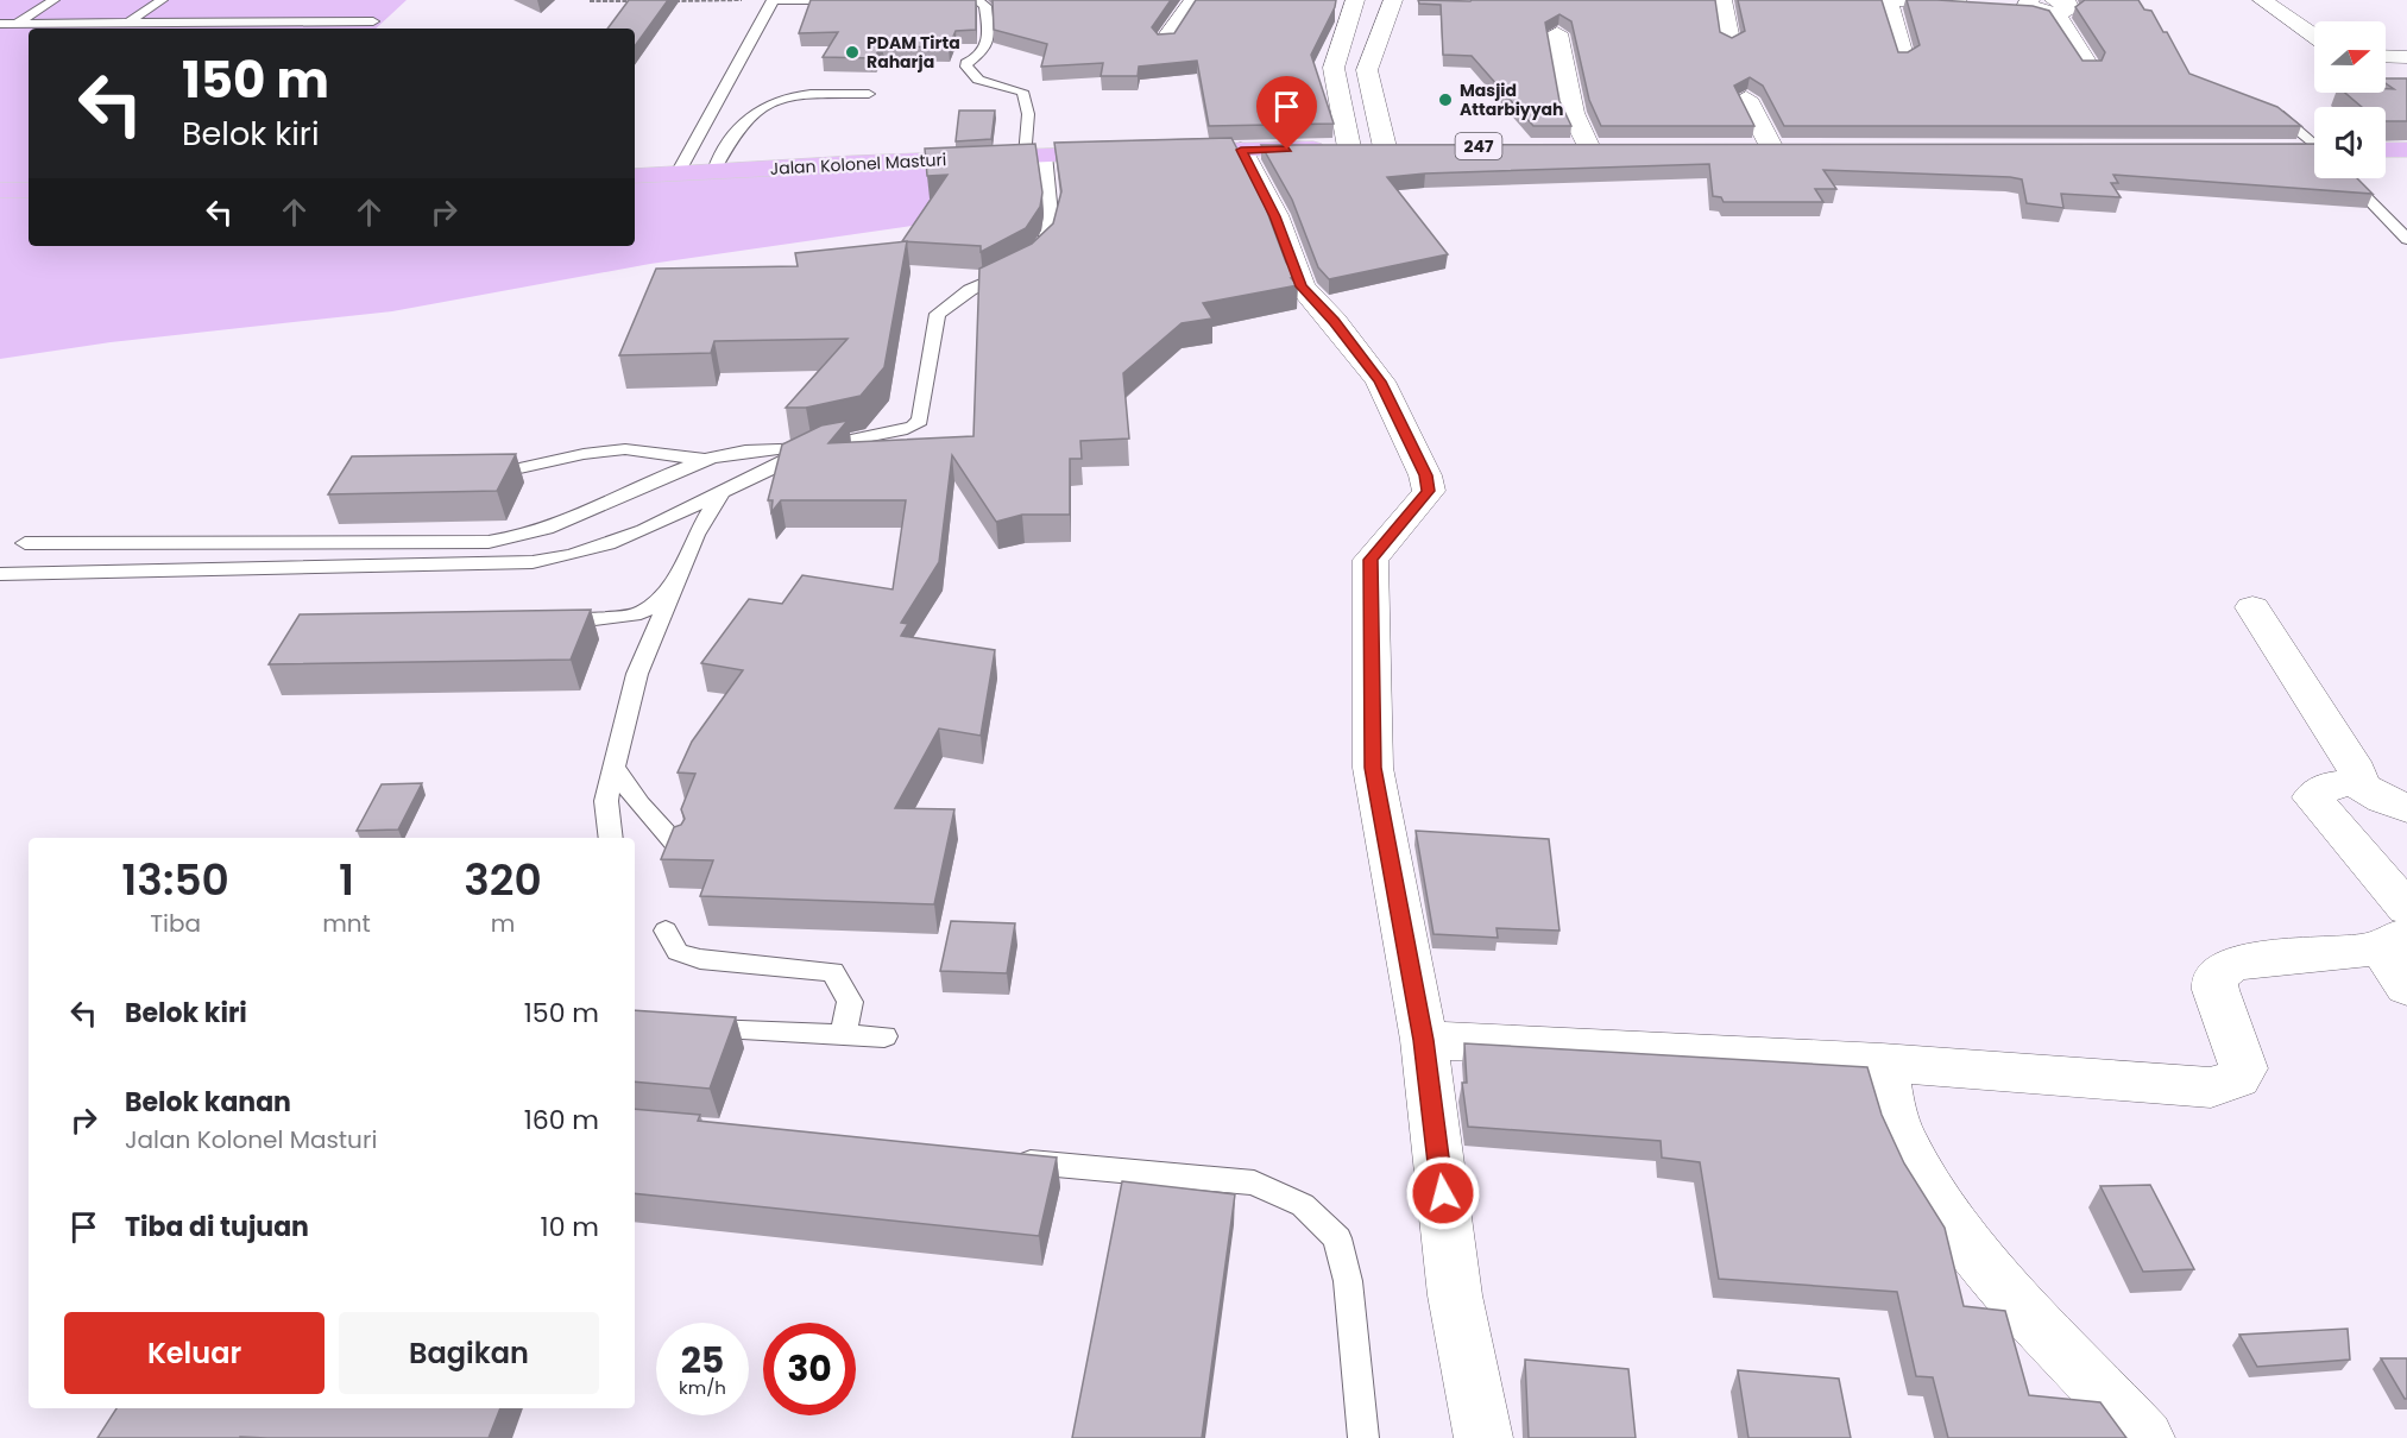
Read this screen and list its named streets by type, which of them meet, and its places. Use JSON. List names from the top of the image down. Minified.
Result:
{"streets":{"main road":["Jalan Kolonel Masturi"]},"places":["PDAM Tirta Raharja","Masjid Attarbiyyah"],"north":"right","page":{"turn":["150 m","Belok kiri"],"eta":["13:50","Tiba","1","mnt","320","m"],"list":[{"name":"Belok kiri","value":"150 m"},{"name":"Belok kanan","note":"Jalan Kolonel Masturi","value":"160 m"},{"name":"Tiba di tujuan","value":"10 m"}],"buttons":["Keluar","Bagikan"],"speed":"25 km/h","limit":"30"}}
